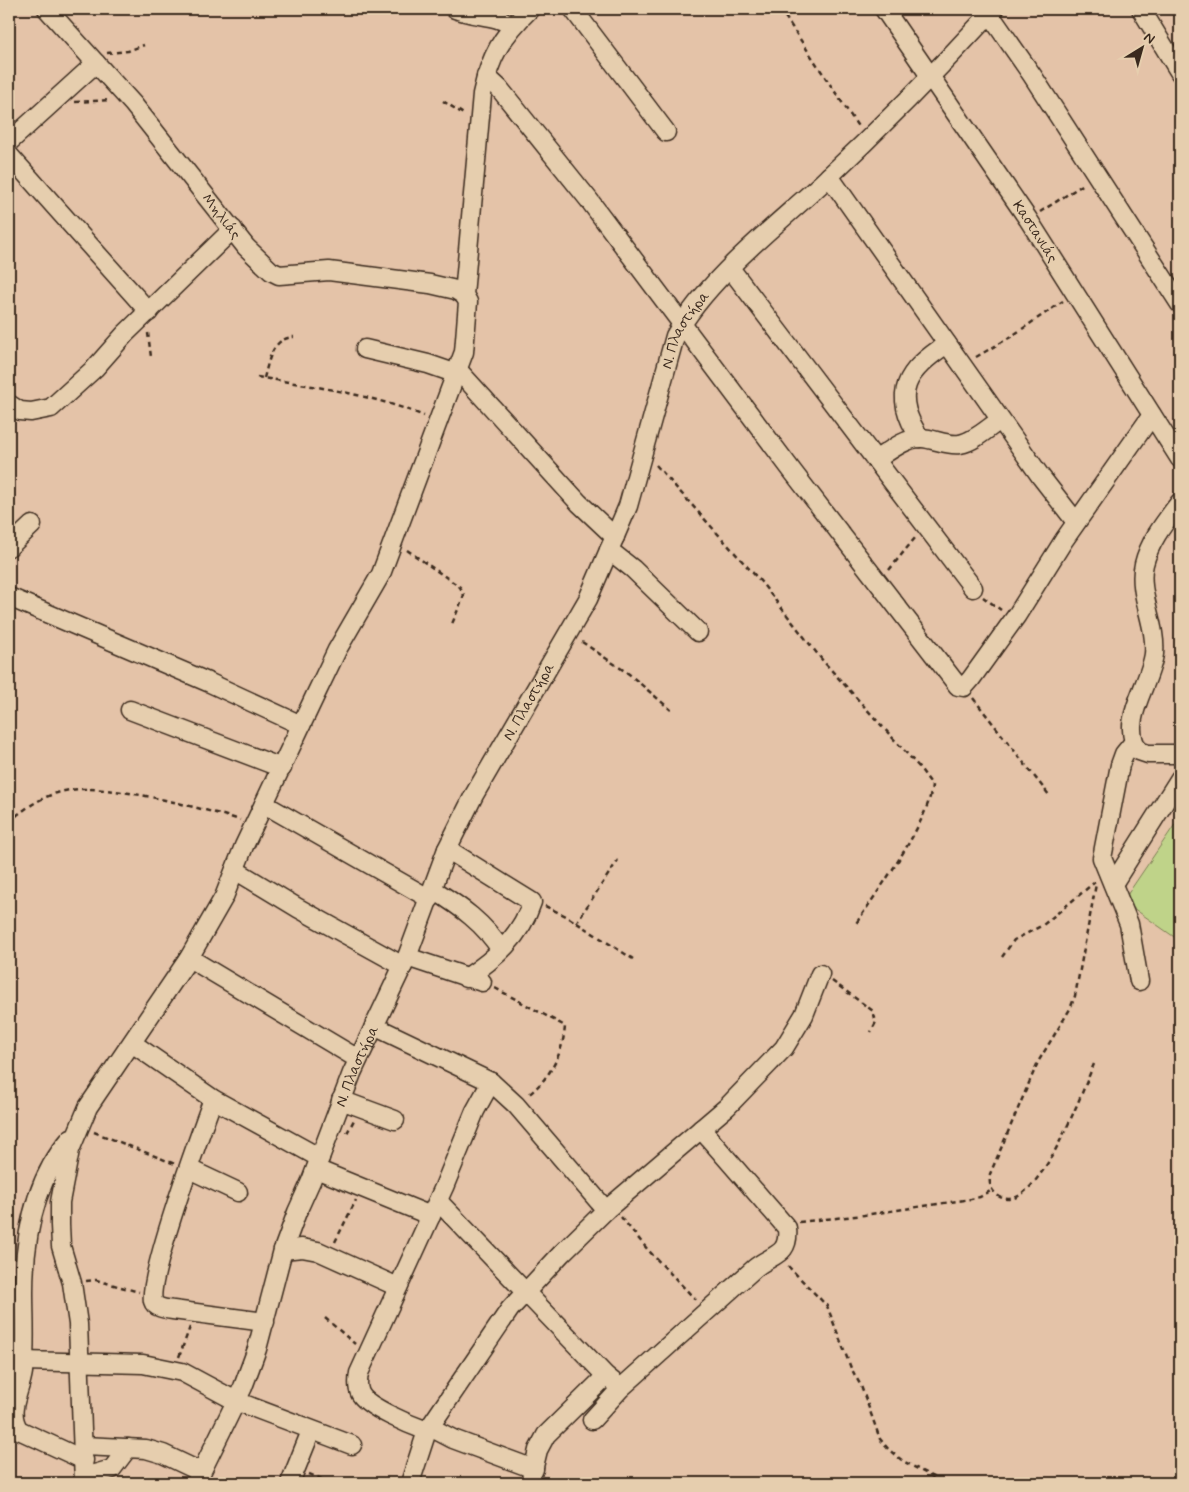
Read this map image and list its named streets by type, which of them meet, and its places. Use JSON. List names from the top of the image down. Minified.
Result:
{"streets":{"street":["Μηλιάς","Καστανιάς","Ν. Πλαστήρα"]},"crossings":[["Καστανιάς","Ν. Πλαστήρα"]],"north":"top right"}
